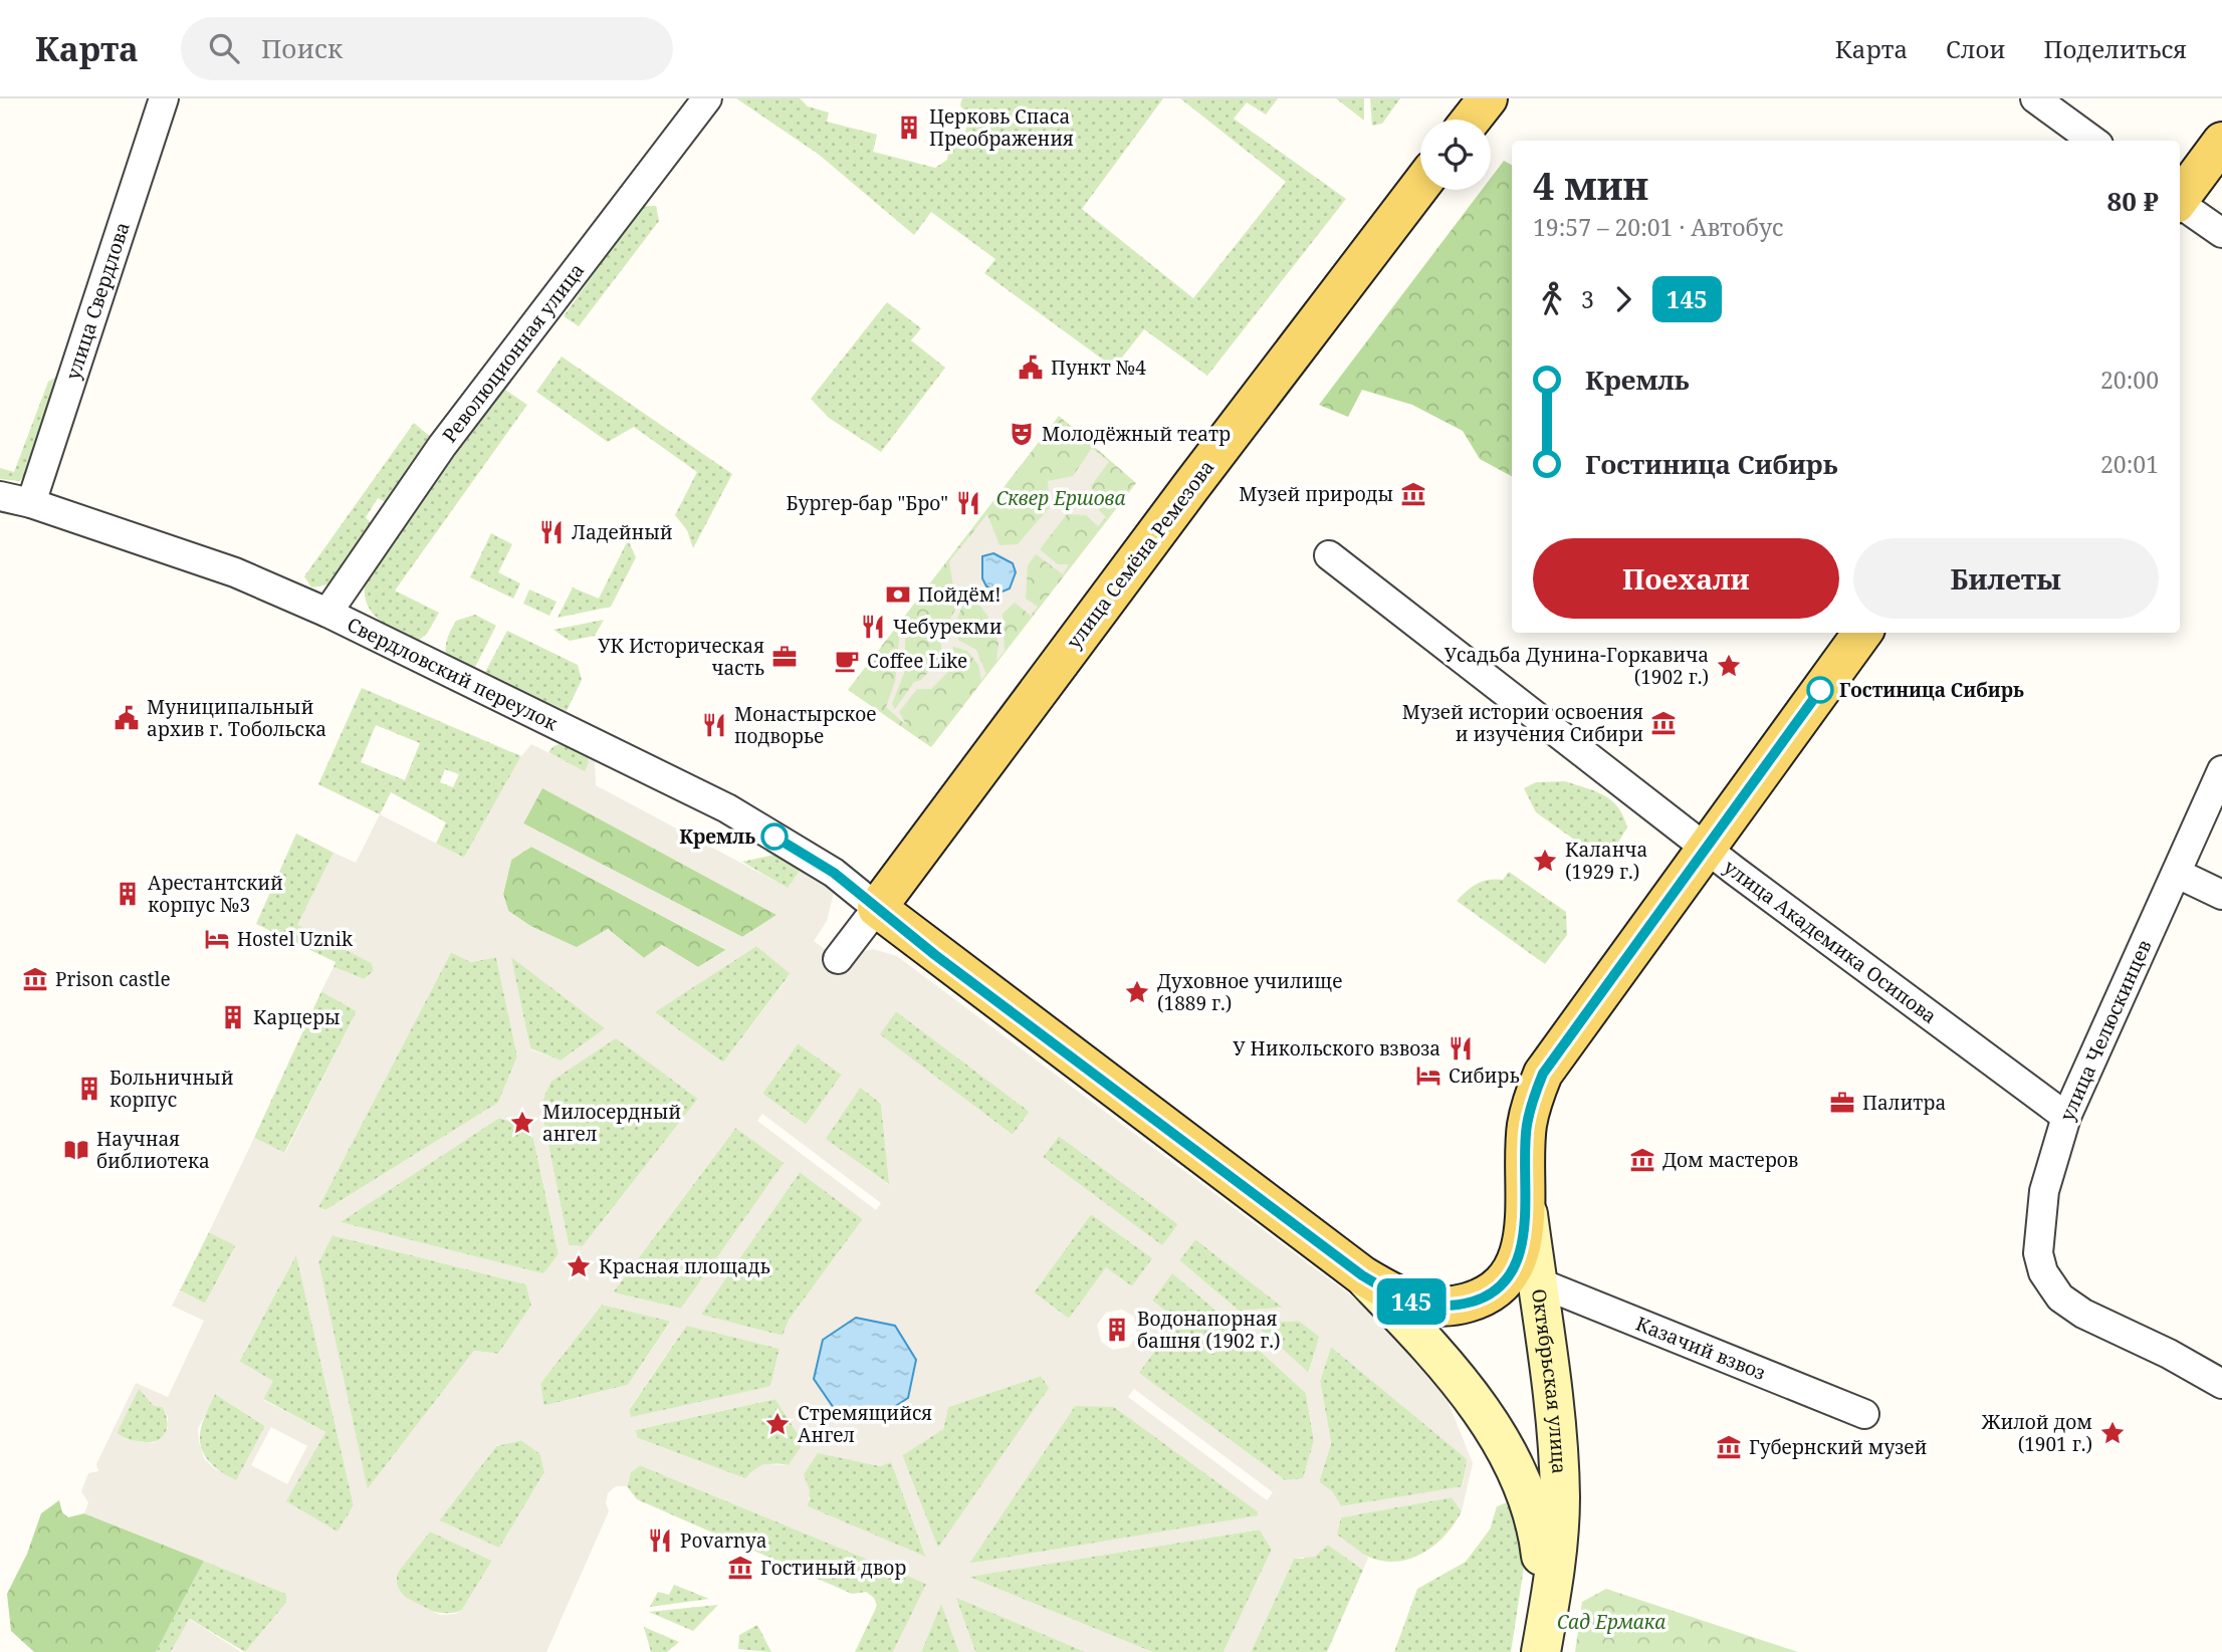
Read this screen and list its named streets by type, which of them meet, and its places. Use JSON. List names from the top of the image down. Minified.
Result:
{"streets":{"main road":["улица Семёна Ремезова","Октябрьская улица"],"street":["улица Свердлова","Революционная улица","Свердловский переулок","улица Академика Осипова","улица Челюскинцев","Казачий взвоз"]},"crossings":[["улица Свердлова","Свердловский переулок"],["Революционная улица","Свердловский переулок"],["улица Семёна Ремезова","Свердловский переулок"],["улица Академика Осипова","улица Челюскинцев"],["улица Академика Осипова","Октябрьская улица"],["Казачий взвоз","Октябрьская улица"]],"parks":["Сквер Ершова","Сад Ермака"],"places":{"building":["Церковь Спаса Преображения","Арестантский корпус №3","Карцеры","Больничный корпус","Водонапорная башня (1902 г.)"],"public building":["Пункт №4","Муниципальный архив г. Тобольска"],"theatre":["Молодёжный театр"],"museum":["Музей природы","Музей истории освоения и изучения Сибири","Prison castle","Дом мастеров","Губернский музей","Гостиный двор"],"restaurant":["Бургер-бар \"Бро\"","Ладейный","Чебурекми","Монастырское подворье","У Никольского взвоза","Povarnya"],"bank":["Пойдём!"],"office":["УК Историческая часть","Палитра"],"cafe":["Coffee Like"],"place":["Усадьба Дунина-Горкавича (1902 г.)","Каланча (1929 г.)","Духовное училище (1889 г.)","Милосердный ангел","Красная площадь","Стремящийся Ангел","Жилой дом (1901 г.)"],"other":["Гостиница Сибирь","Кремль"],"hotel":["Hostel Uznik","Сибирь"],"library":["Научная библиотека"]},"lines":["bus line 145"],"page":{"header":"Карта","search":"Поиск","nav":["Карта","Слои","Поделиться"],"on_map":"145","heading":["4 мин","19:57 – 20:01 · Автобус","80 ₽"],"legs":["3","145"],"list":[{"name":"Кремль","value":"20:00"},{"name":"Гостиница Сибирь","value":"20:01"}],"buttons":["Поехали","Билеты"]}}
